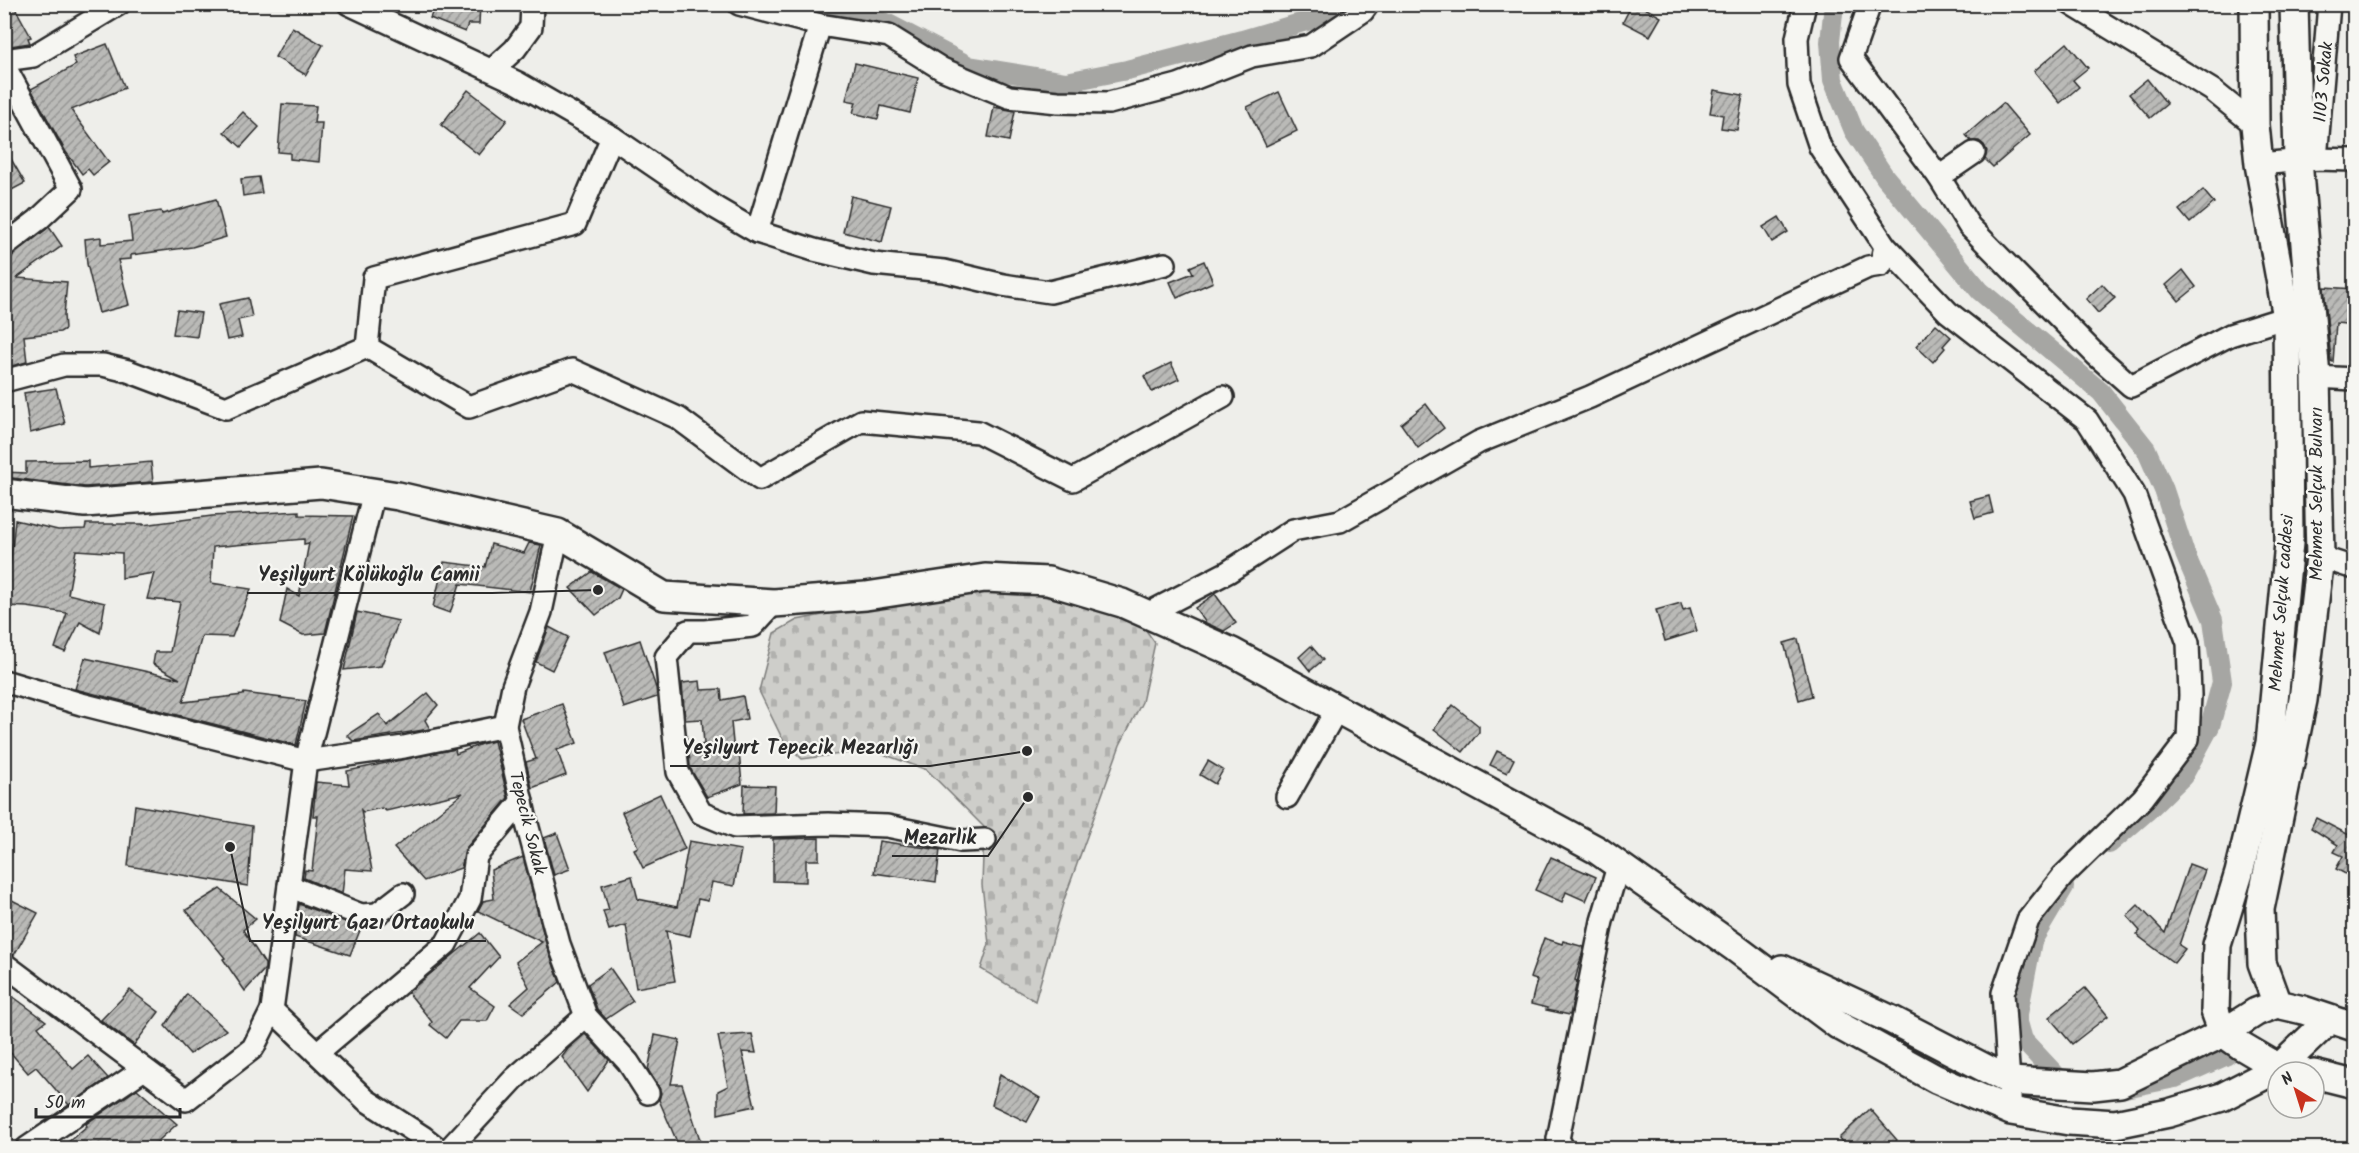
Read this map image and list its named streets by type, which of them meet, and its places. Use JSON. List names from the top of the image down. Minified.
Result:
{"streets":{"main road":["Mehmet Selçuk Bulvarı","Mehmet Selçuk caddesi"],"street":["1103 Sokak","Tepecik Sokak"]},"crossings":[["1103 Sokak","Mehmet Selçuk Bulvarı"]],"places":["Yeşilyurt Kölükoğlu Camii","Yeşilyurt Tepecik Mezarlığı","Mezarlık","Yeşilyurt Gazı Ortaokulu"],"scale_bar":"50 m","north":"top left"}
